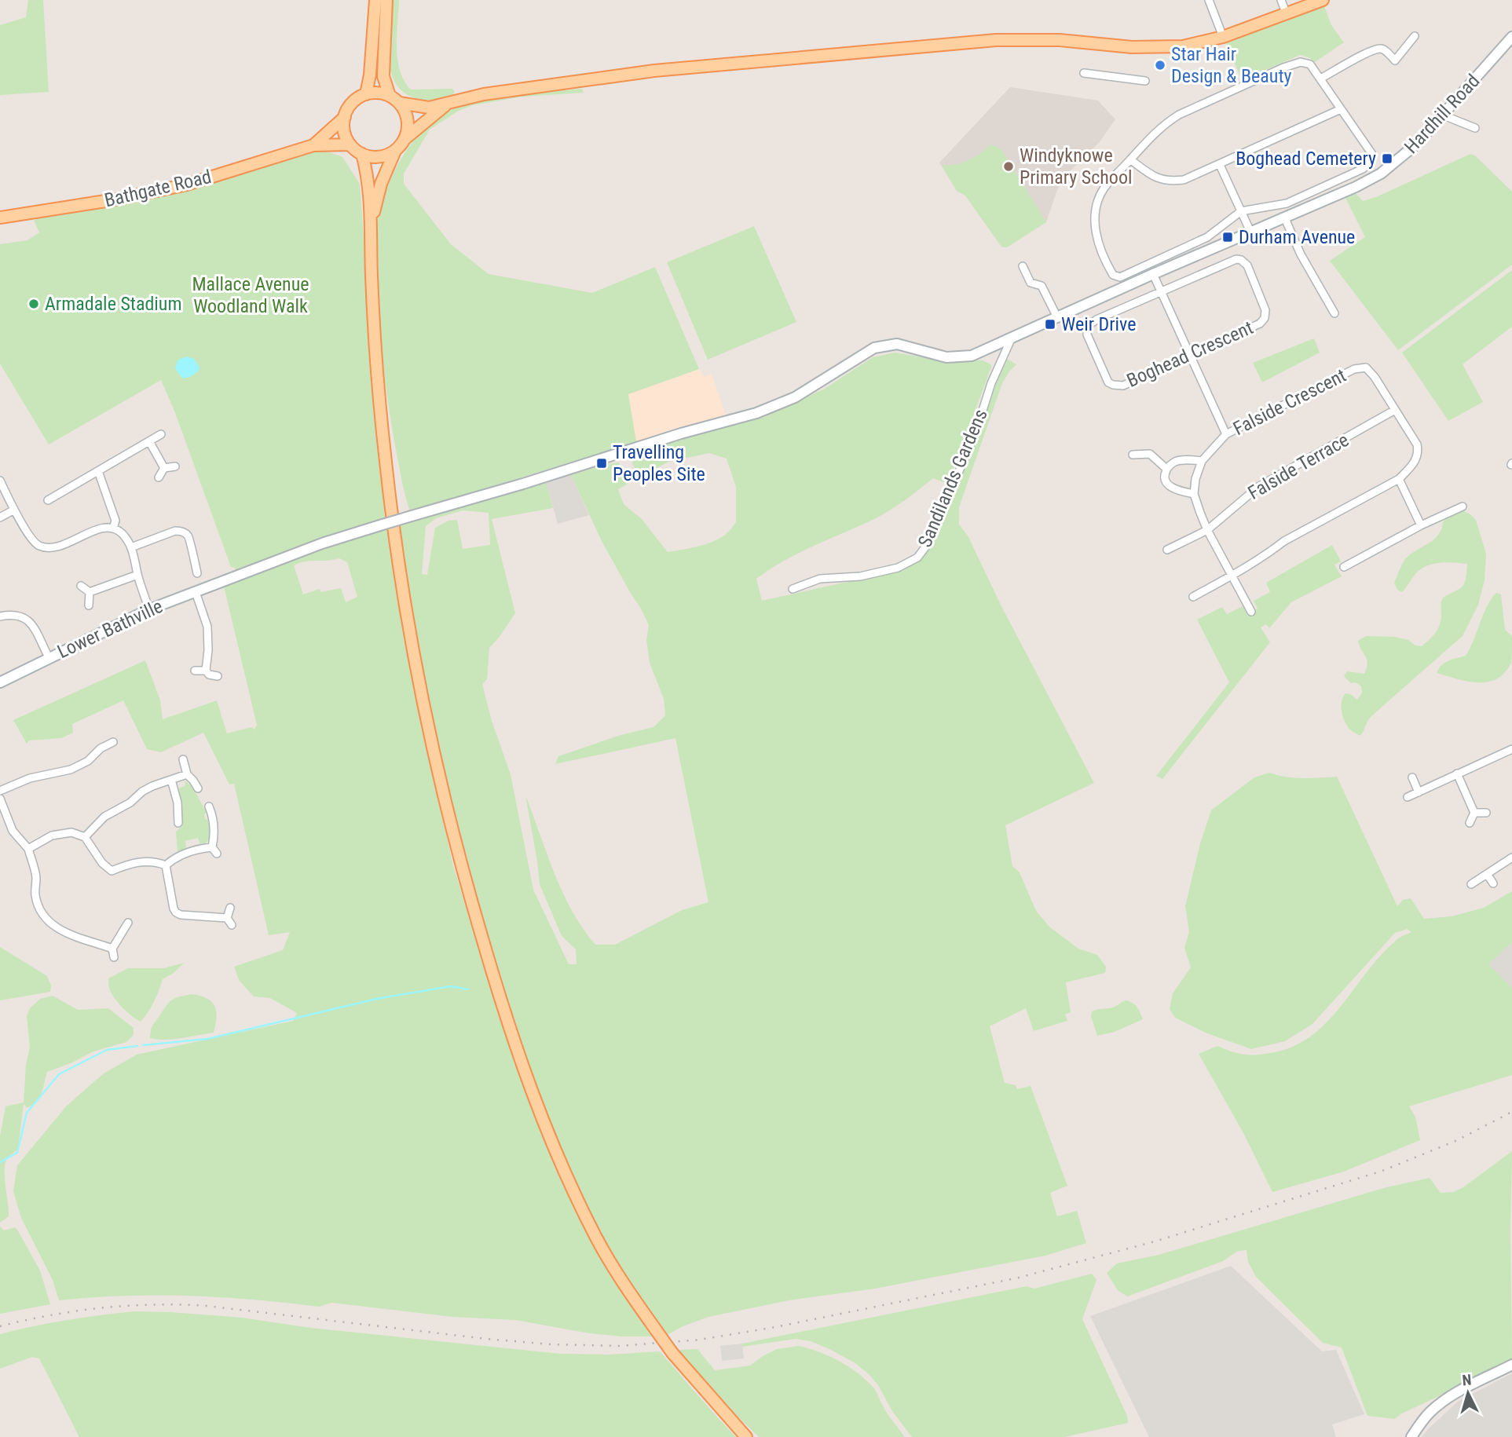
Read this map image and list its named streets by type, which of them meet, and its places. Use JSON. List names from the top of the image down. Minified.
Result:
{"streets":{"main road":["Hardhill Road","Bathgate Road","Lower Bathville"],"street":["Boghead Crescent","Falside Crescent","Falside Terrace","Sandilands Gardens"]},"crossings":[["Hardhill Road","Sandilands Gardens"],["Hardhill Road","Lower Bathville"],["Falside Crescent","Falside Terrace"]],"parks":["Mallace Avenue Woodland Walk"],"places":{"other":["Star Hair Design & Beauty","Windyknowe Primary School","Armadale Stadium"],"transit":["Boghead Cemetery","Durham Avenue","Weir Drive","Travelling Peoples Site"]},"north":"top"}
